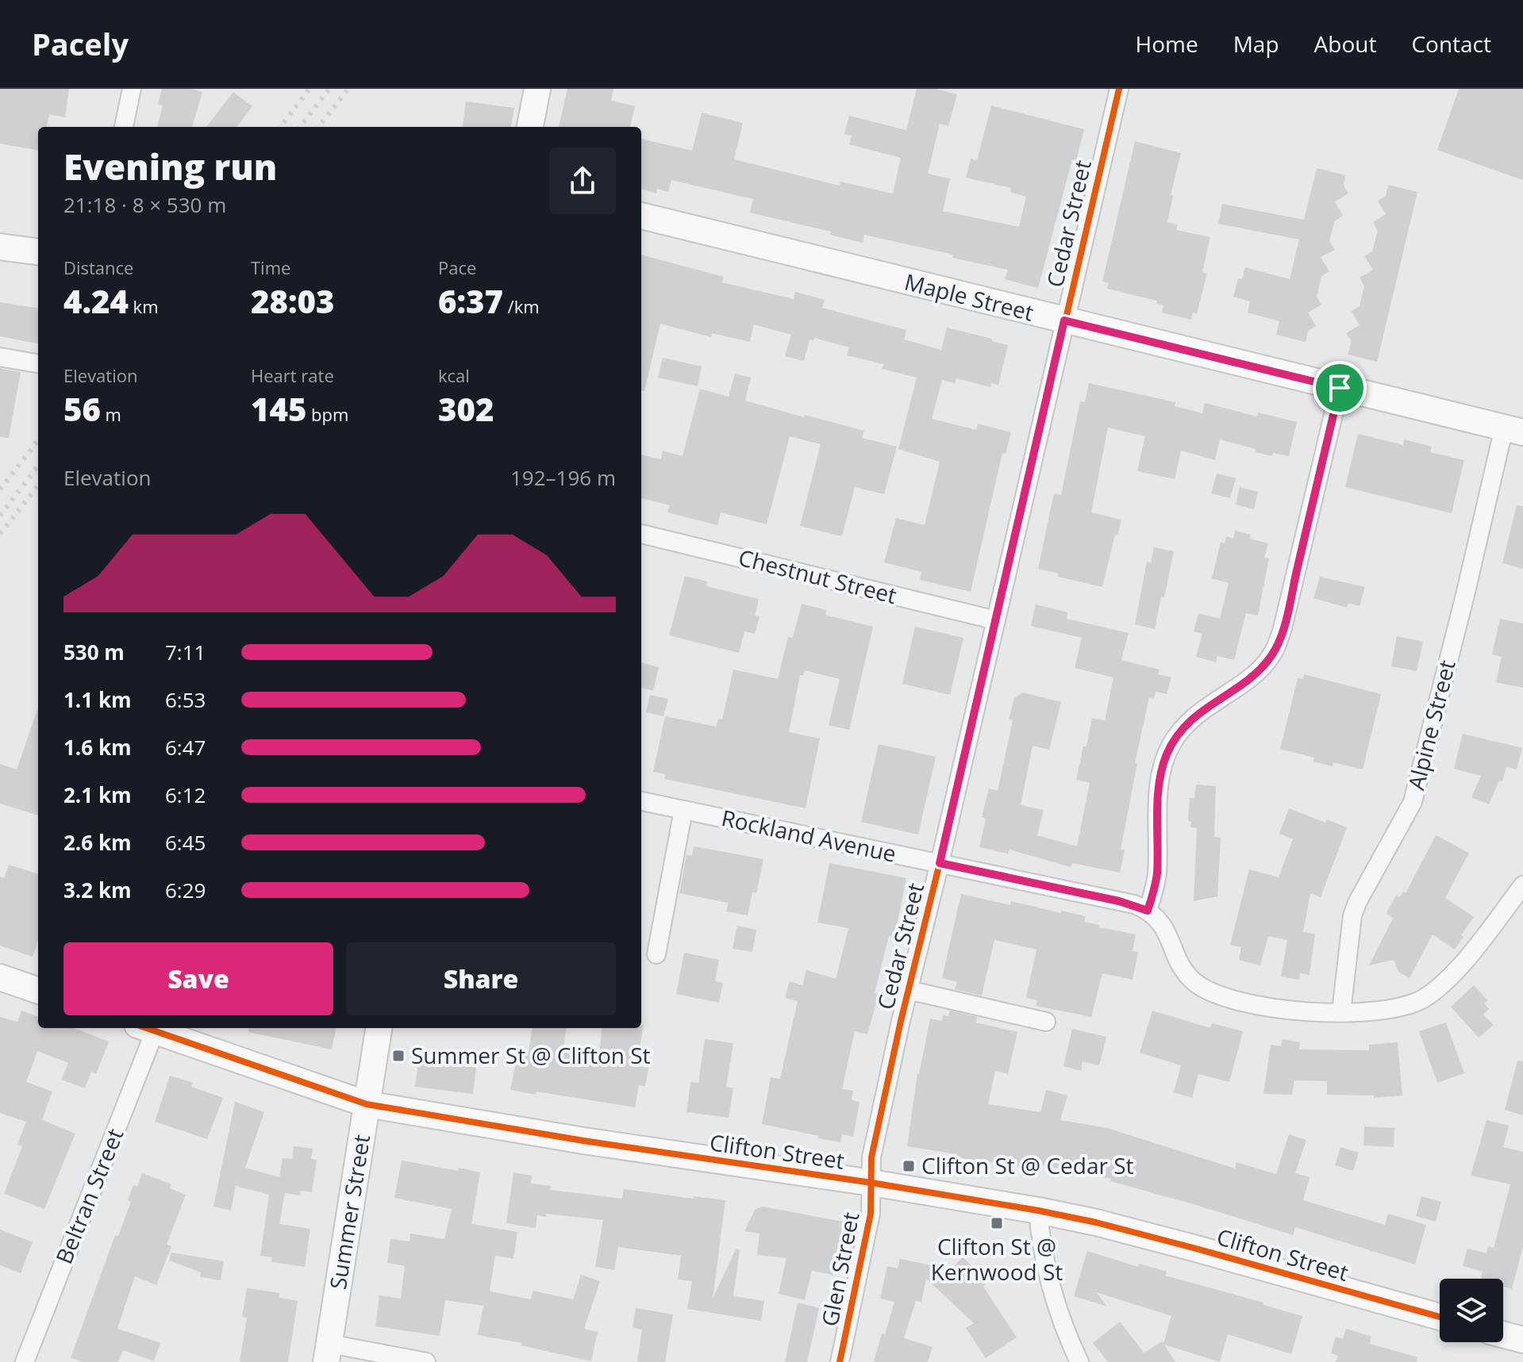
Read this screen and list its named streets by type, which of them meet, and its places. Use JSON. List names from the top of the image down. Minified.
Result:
{"streets":{"street":["Cedar Street","Maple Street","Chestnut Street","Alpine Street","Rockland Avenue","Clifton Street","Beltran Street","Summer Street","Glen Street"]},"crossings":[["Cedar Street","Maple Street"],["Cedar Street","Chestnut Street"],["Cedar Street","Rockland Avenue"],["Cedar Street","Clifton Street"],["Cedar Street","Glen Street"],["Maple Street","Alpine Street"],["Clifton Street","Beltran Street"],["Clifton Street","Summer Street"],["Clifton Street","Glen Street"]],"places":{"transit":["Summer St @ Clifton St","Clifton St @ Cedar St","Clifton St @ Kernwood St"]},"page":{"header":"Pacely","nav":["Home","Map","About","Contact"],"heading":["Evening run","21:18 · 8 × 530 m"],"stats":[["Distance","4.24 km"],["Time","28:03"],["Pace","6:37 /km"],["Elevation","56 m"],["Heart rate","145 bpm"],["kcal","302"]],"chart":["Elevation","192–196 m"],"list":[{"name":"530 m","note":"7:11"},{"name":"1.1 km","note":"6:53"},{"name":"1.6 km","note":"6:47"},{"name":"2.1 km","note":"6:12"},{"name":"2.6 km","note":"6:45"},{"name":"3.2 km","note":"6:29"}],"buttons":["Save","Share"]}}
